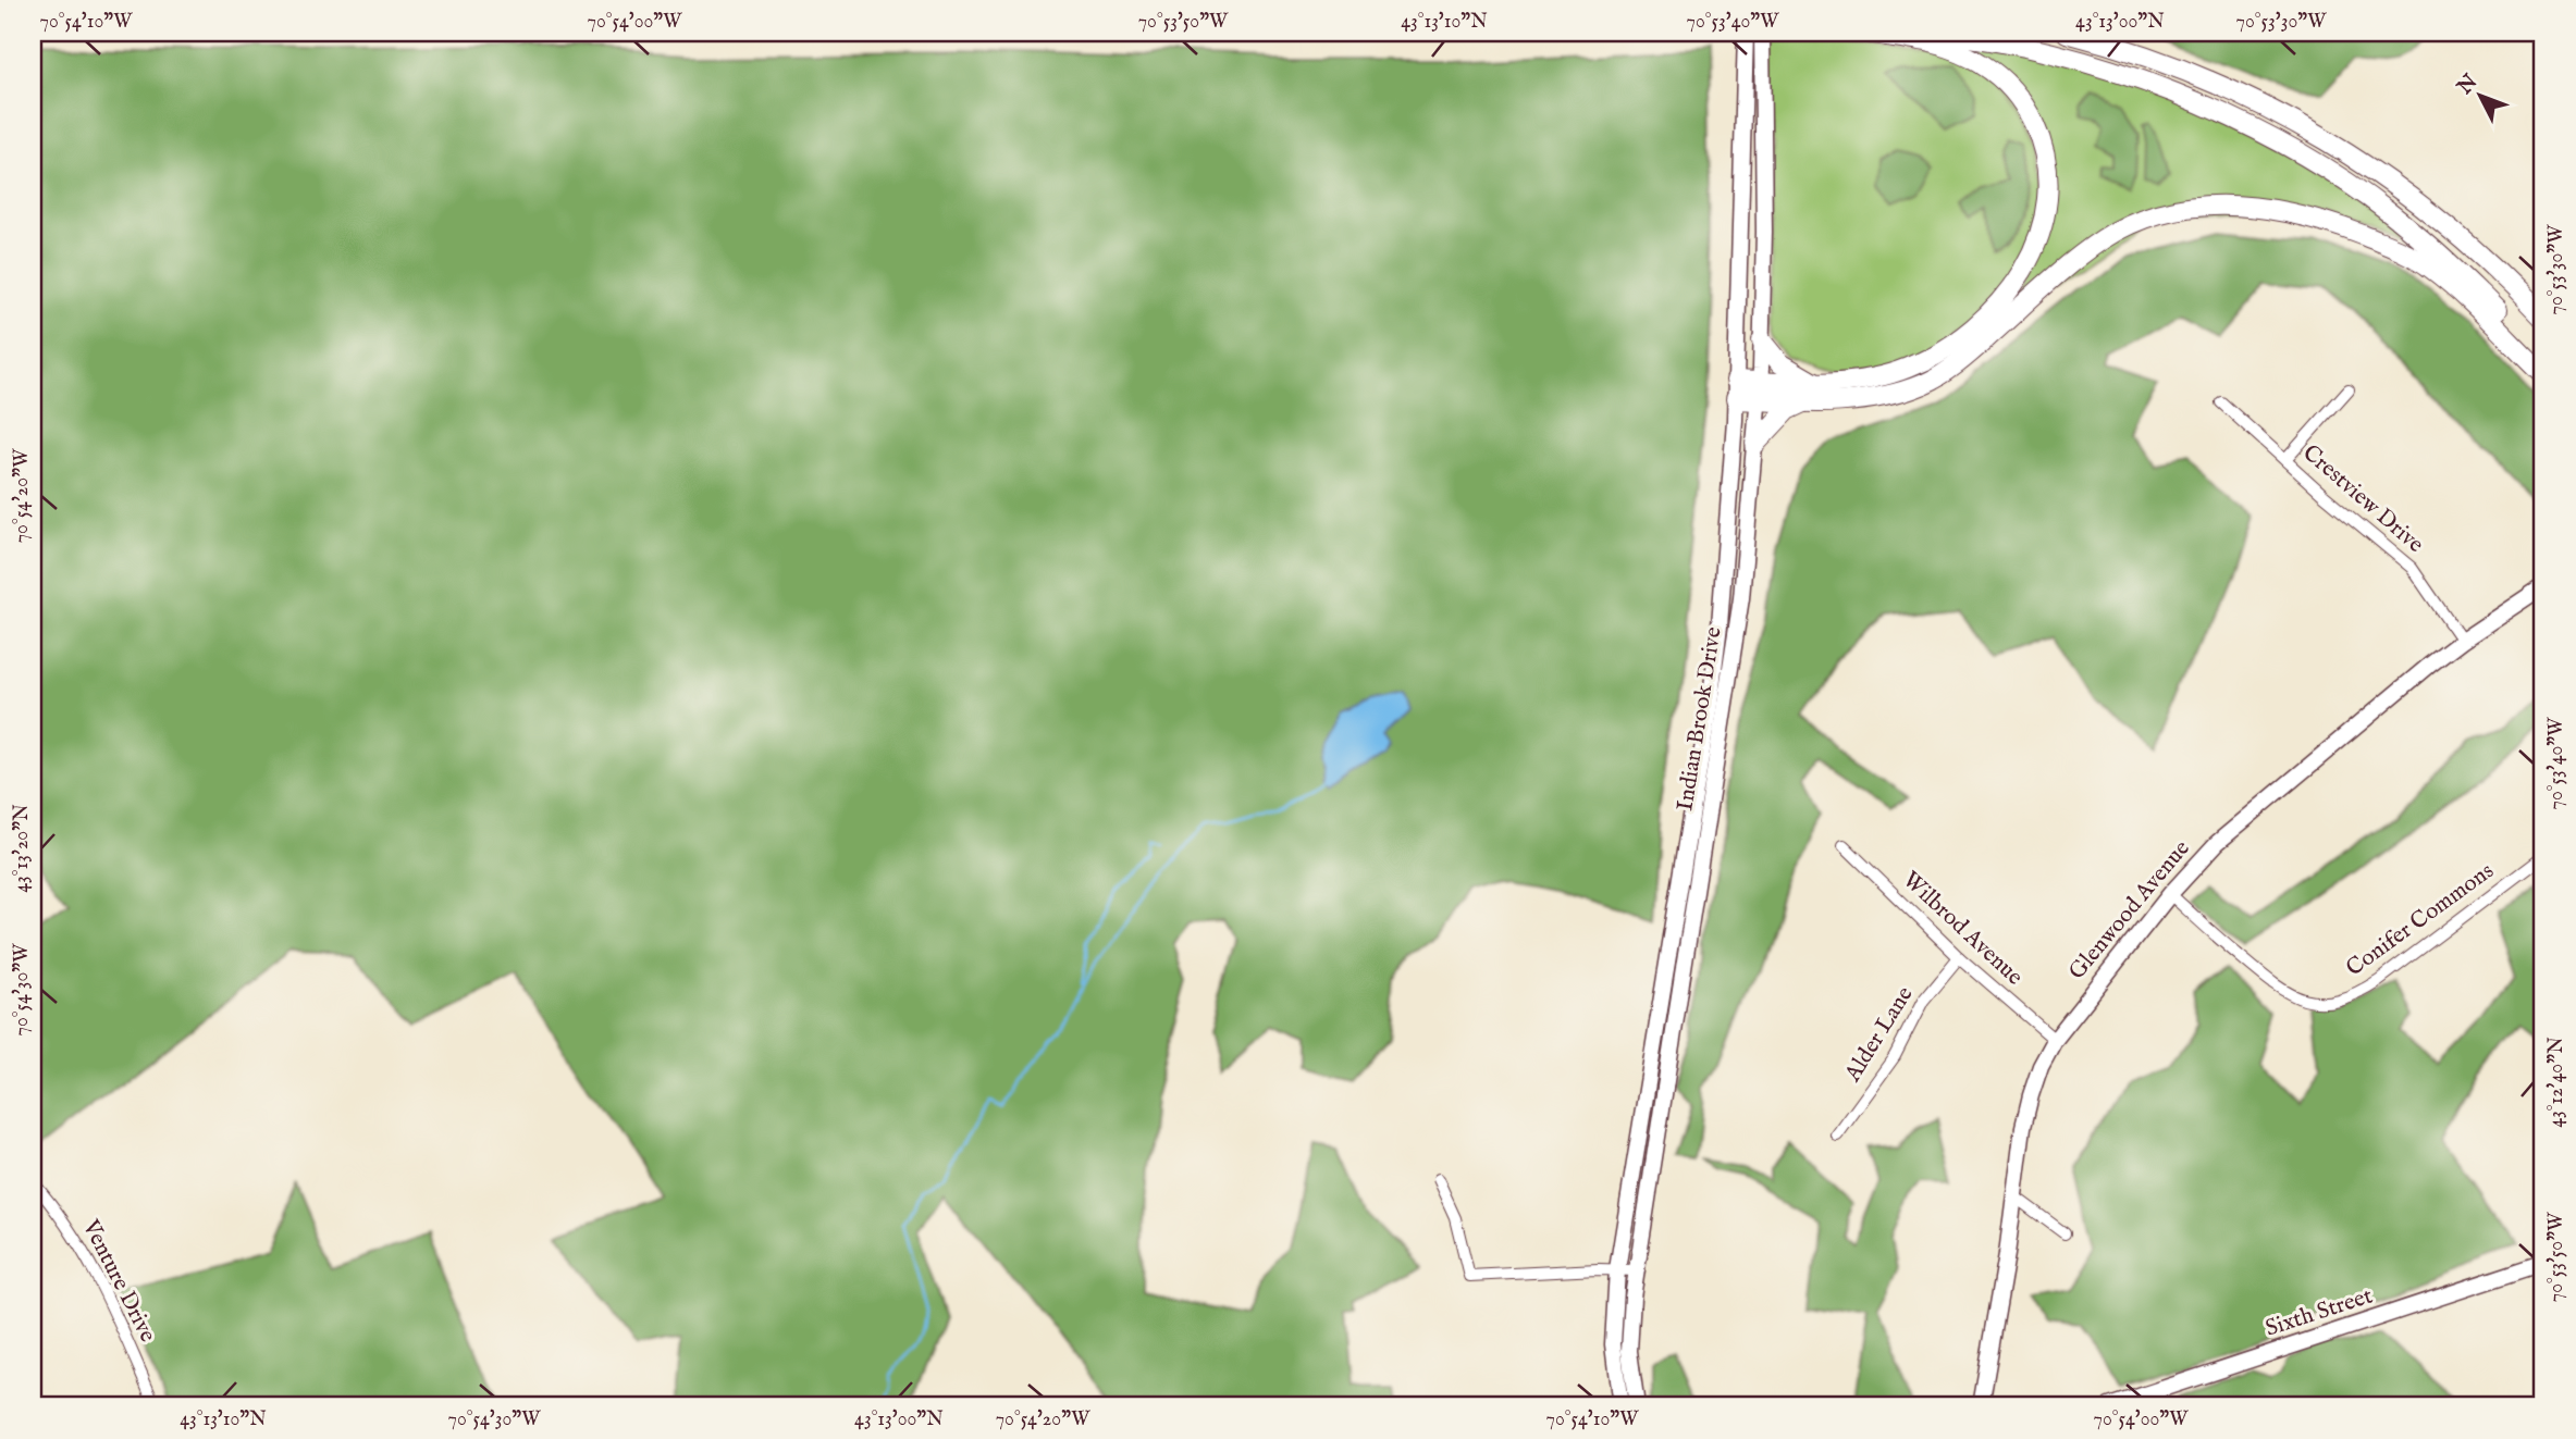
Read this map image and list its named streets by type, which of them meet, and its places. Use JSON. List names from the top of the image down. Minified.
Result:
{"streets":{"main road":["Indian Brook Drive","Glenwood Avenue","Sixth Street"],"street":["Crestview Drive","Conifer Commons","Wilbrod Avenue","Alder Lane","Venture Drive"]},"crossings":[["Crestview Drive","Glenwood Avenue"],["Glenwood Avenue","Conifer Commons"],["Glenwood Avenue","Wilbrod Avenue"],["Wilbrod Avenue","Alder Lane"]],"north":"top left","coordinates":["70°54'10\"W","70°54'00\"W","70°53'50\"W","43°13'10\"N","70°53'40\"W","43°13'00\"N","70°53'30\"W","70°54'20\"W","43°13'20\"N","70°54'30\"W","43°12'40\"N"]}
